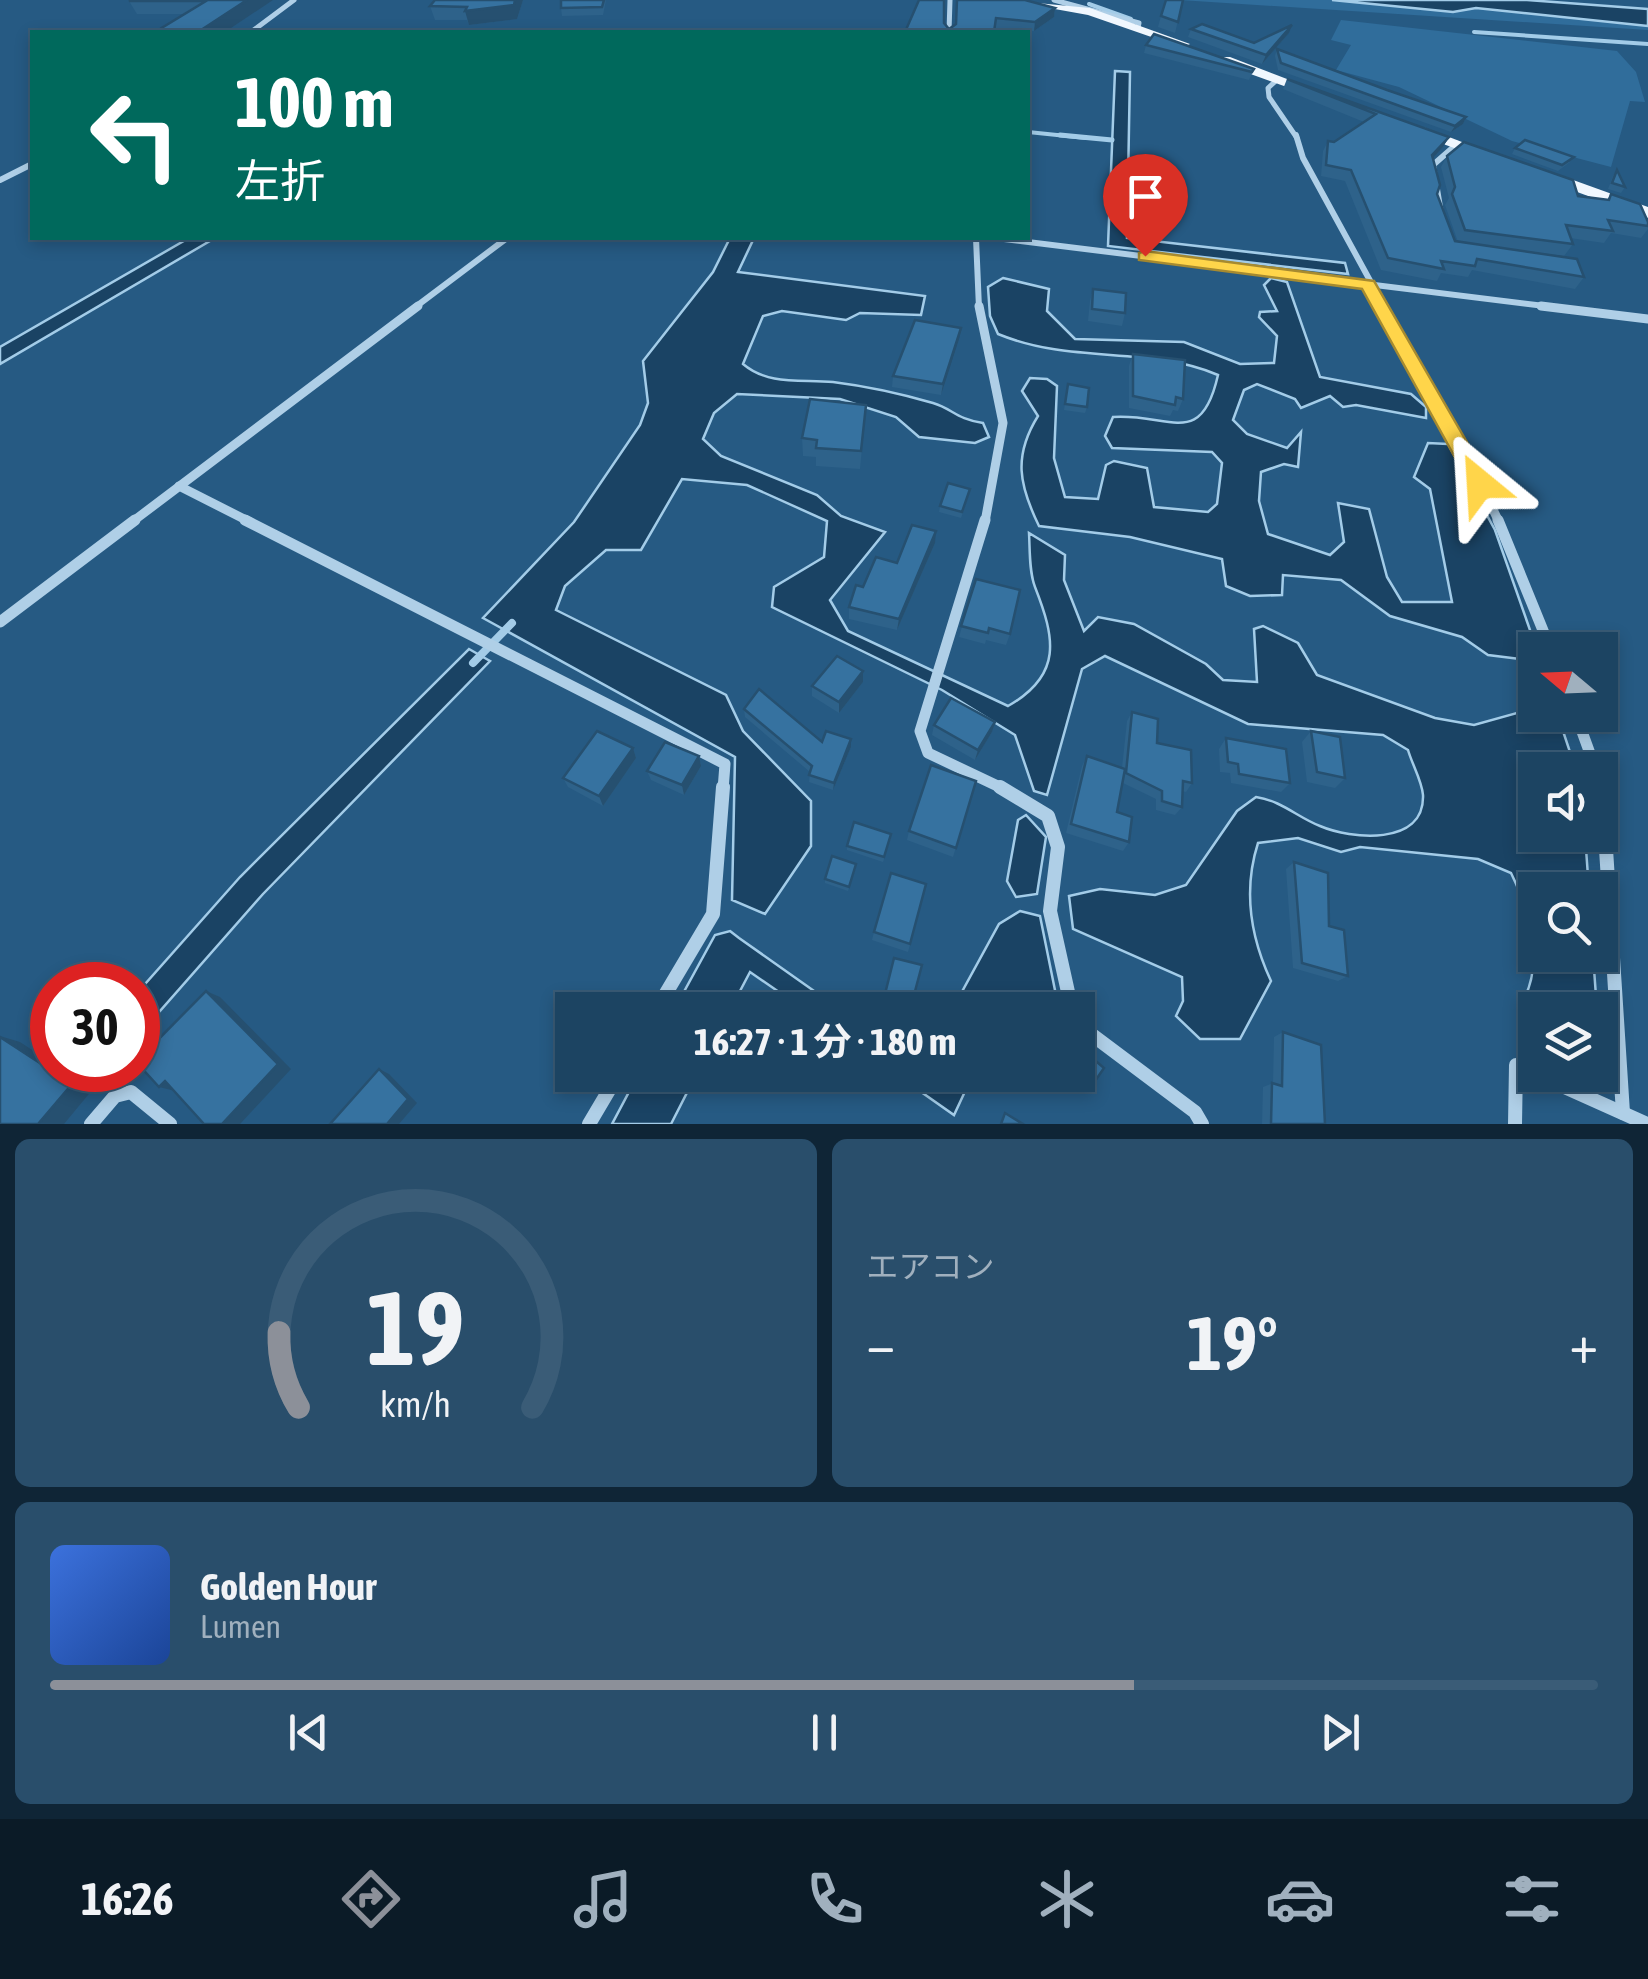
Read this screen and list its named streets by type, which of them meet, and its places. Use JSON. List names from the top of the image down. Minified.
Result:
{"north":"left","page":{"turn":["100 m","左折"],"limit":"30","trip":"16:27 · 1 分 · 180 m","tile":"エアコン","heat":["−","19°","+"],"song":["Golden Hour","Lumen"],"tabs":"16:26","gauge":["19","km/h"]}}
